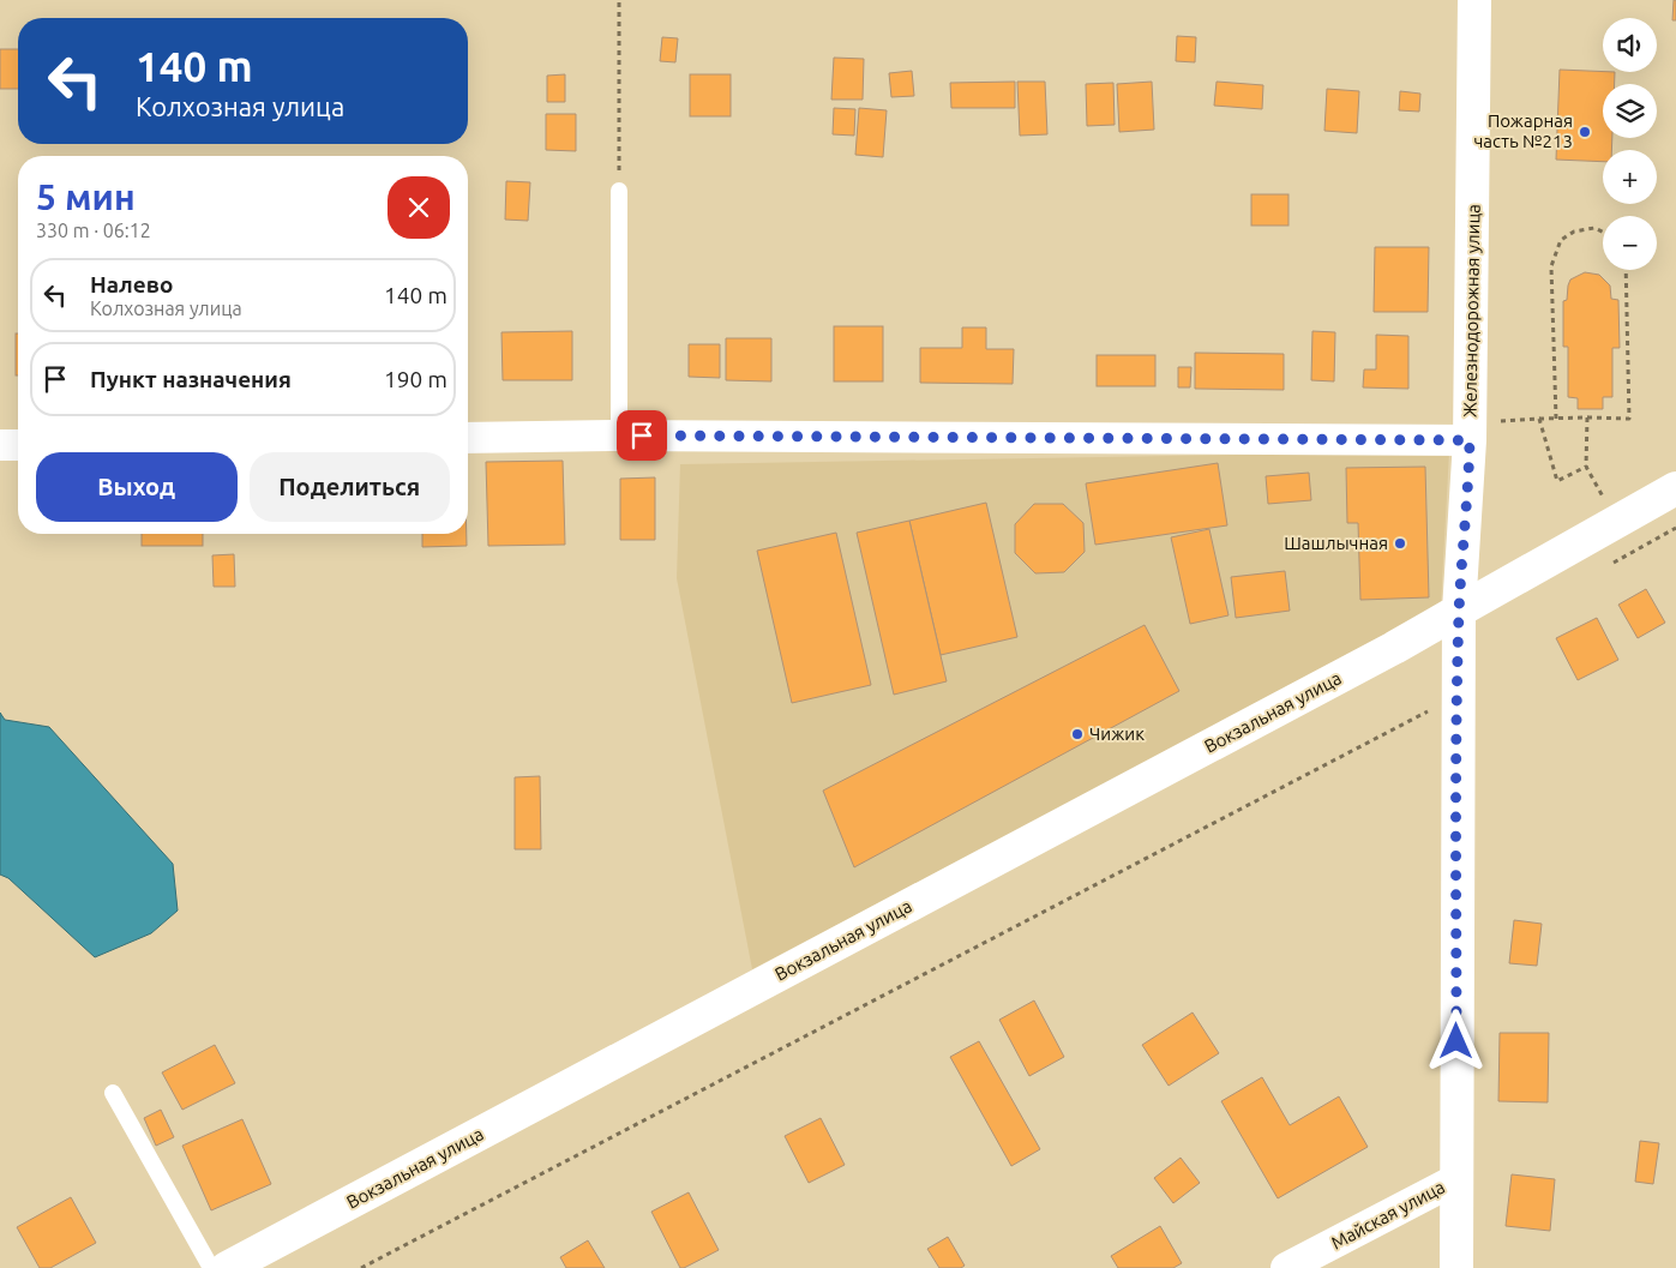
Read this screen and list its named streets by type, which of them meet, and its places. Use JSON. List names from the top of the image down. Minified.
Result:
{"streets":{"main road":["Железнодорожная улица","Вокзальная улица"],"street":["Майская улица"]},"crossings":[["Железнодорожная улица","Вокзальная улица"],["Железнодорожная улица","Майская улица"]],"places":["Пожарная часть №213","Шашлычная","Чижик"],"page":{"map_buttons":["+","−"],"turn":["140 m","Колхозная улица"],"heading":["5 мин","330 m · 06:12"],"list":[{"name":"Налево","note":"Колхозная улица","value":"140 m"},{"name":"Пункт назначения","value":"190 m"}],"buttons":["Выход","Поделиться"]}}
